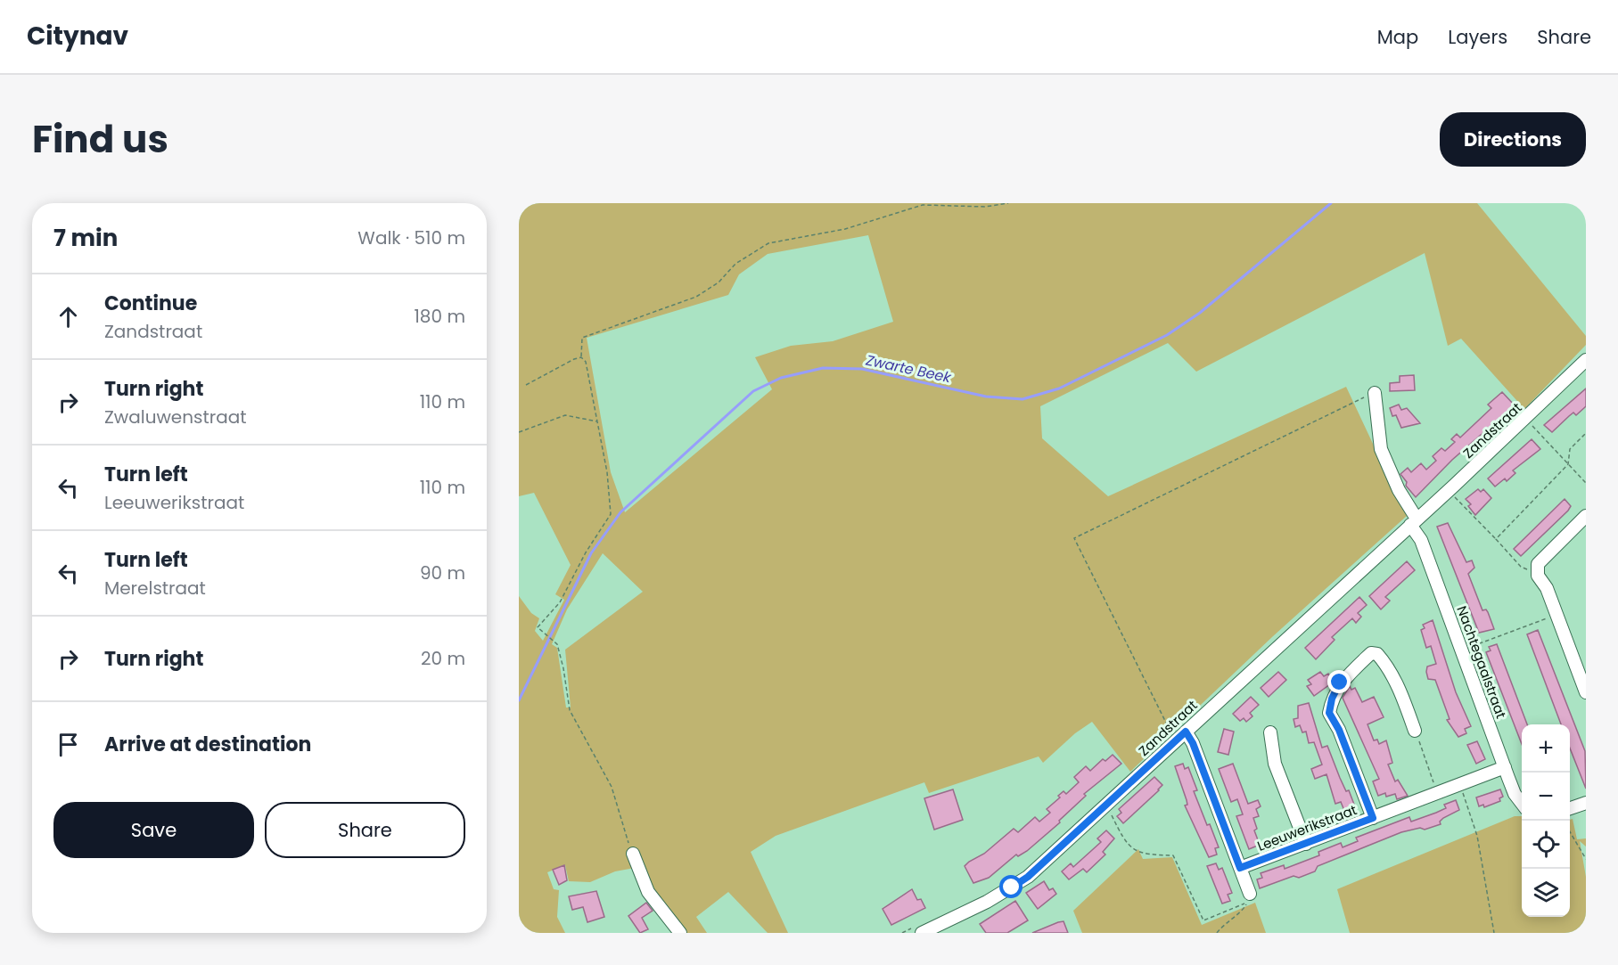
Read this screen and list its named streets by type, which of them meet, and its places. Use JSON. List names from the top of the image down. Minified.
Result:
{"streets":{"street":["Zandstraat","Nachtegaalstraat","Leeuwerikstraat"]},"crossings":[["Zandstraat","Nachtegaalstraat"],["Nachtegaalstraat","Leeuwerikstraat"]],"water":["Zwarte Beek"],"page":{"header":"Citynav","nav":["Map","Layers","Share"],"title":"Find us","buttons":["Directions",["Save","Share"]],"heading":["7 min","Walk · 510 m"],"list":[["Continue","Zandstraat","180 m"],["Turn right","Zwaluwenstraat","110 m"],["Turn left","Leeuwerikstraat","110 m"],["Turn left","Merelstraat","90 m"],["Turn right","20 m"],"Arrive at destination"],"map_buttons":["+","−"]}}
